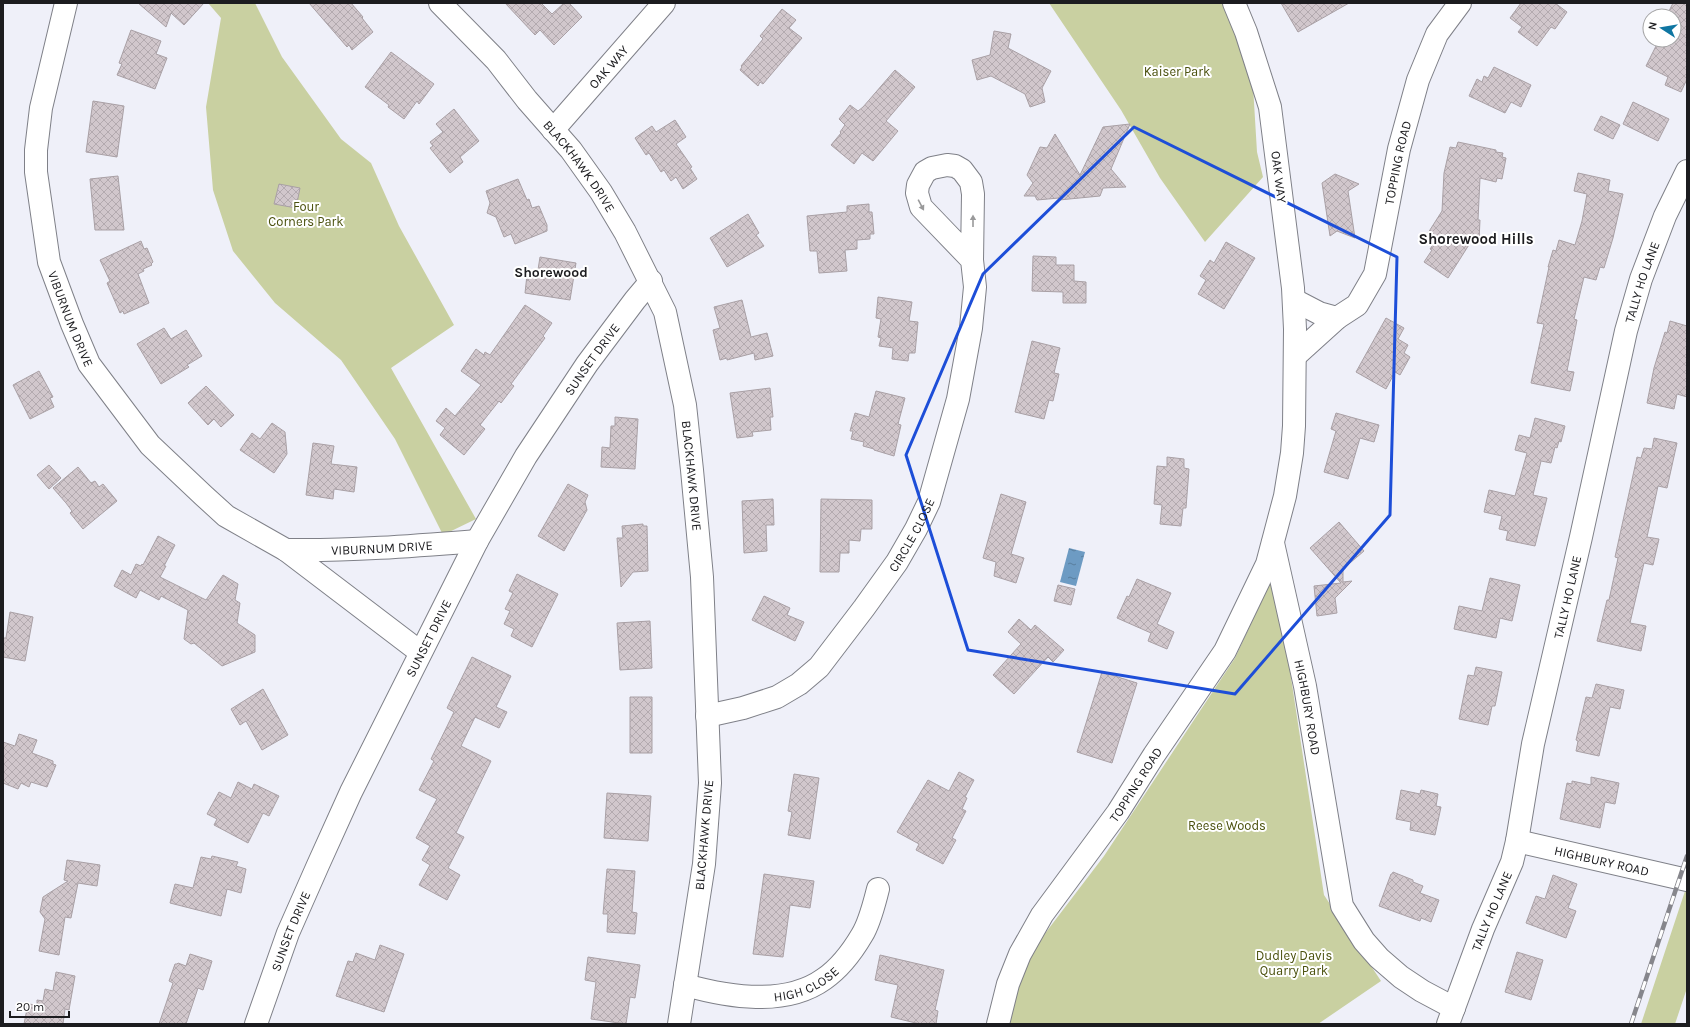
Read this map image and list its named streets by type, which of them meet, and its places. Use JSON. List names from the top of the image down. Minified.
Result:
{"streets":{"street":["OAK WAY","TOPPING ROAD","BLACKHAWK DRIVE","TALLY HO LANE","VIBURNUM DRIVE","SUNSET DRIVE","CIRCLE CLOSE","HIGHBURY ROAD","HIGH CLOSE"]},"crossings":[["OAK WAY","TOPPING ROAD"],["OAK WAY","BLACKHAWK DRIVE"],["OAK WAY","HIGHBURY ROAD"],["TOPPING ROAD","HIGHBURY ROAD"],["BLACKHAWK DRIVE","SUNSET DRIVE"],["BLACKHAWK DRIVE","CIRCLE CLOSE"],["BLACKHAWK DRIVE","HIGH CLOSE"],["TALLY HO LANE","HIGHBURY ROAD"],["VIBURNUM DRIVE","SUNSET DRIVE"]],"districts":["Shorewood Hills","Shorewood"],"parks":["Kaiser Park","Four Corners Park","Reese Woods","Dudley Davis Quarry Park"],"scale_bar":"20 m","north":"left"}
